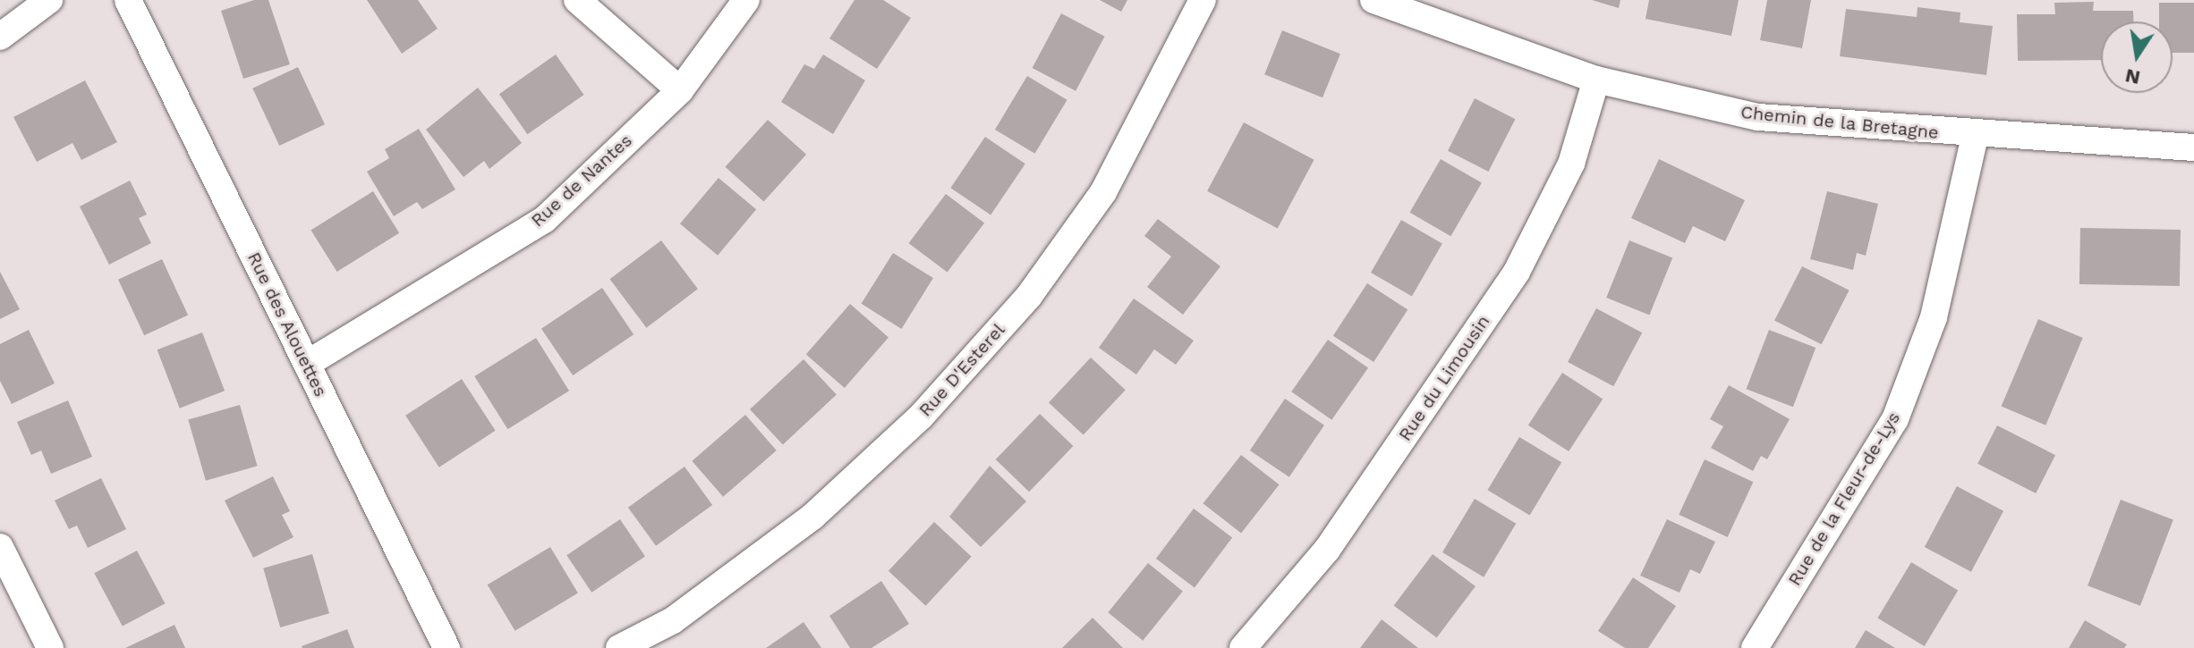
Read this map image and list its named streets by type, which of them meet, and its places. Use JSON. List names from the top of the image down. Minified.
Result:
{"streets":{"street":["Chemin de la Bretagne","Rue de Nantes","Rue des Alouettes","Rue D'Esterel","Rue du Limousin","Rue de la Fleur-de-Lys"]},"crossings":[["Chemin de la Bretagne","Rue du Limousin"],["Chemin de la Bretagne","Rue de la Fleur-de-Lys"],["Rue de Nantes","Rue des Alouettes"]],"north":"bottom"}
